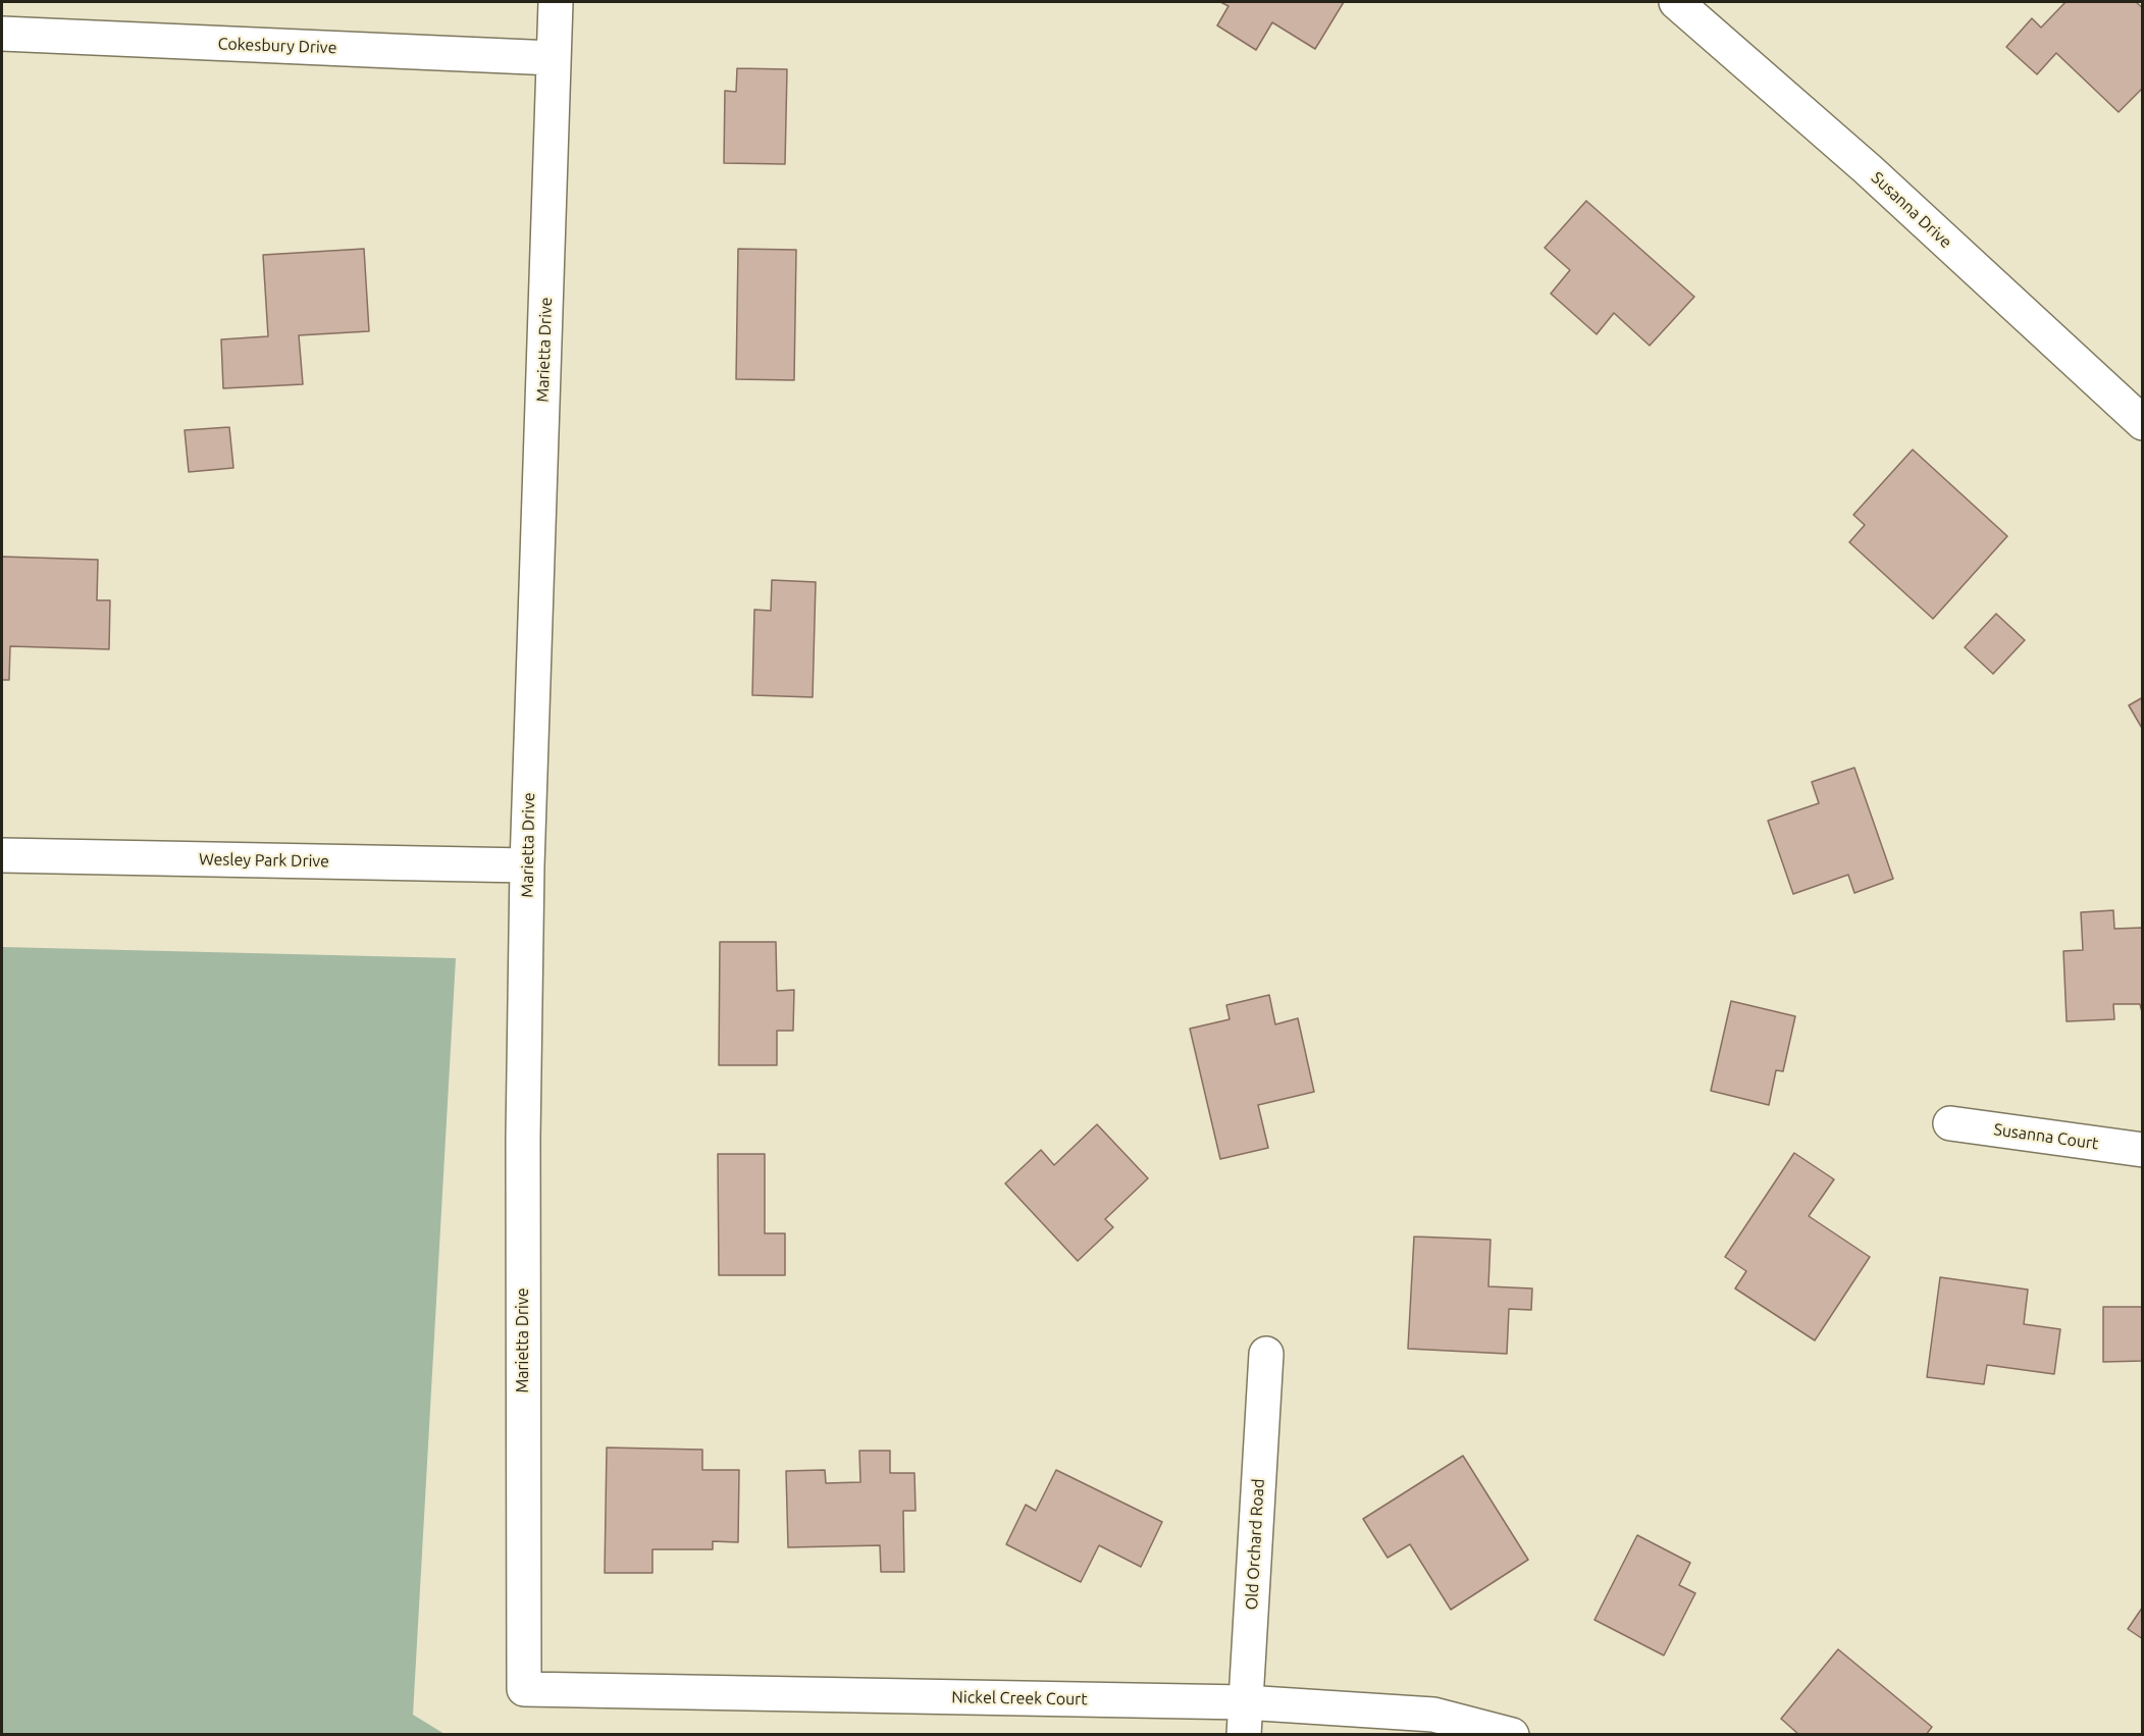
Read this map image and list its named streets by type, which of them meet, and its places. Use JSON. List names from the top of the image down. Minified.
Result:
{"streets":{"street":["Cokesbury Drive","Susanna Drive","Marietta Drive","Wesley Park Drive","Susanna Court","Old Orchard Road","Nickel Creek Court"]},"crossings":[["Cokesbury Drive","Marietta Drive"],["Marietta Drive","Wesley Park Drive"],["Marietta Drive","Nickel Creek Court"],["Old Orchard Road","Nickel Creek Court"]]}
